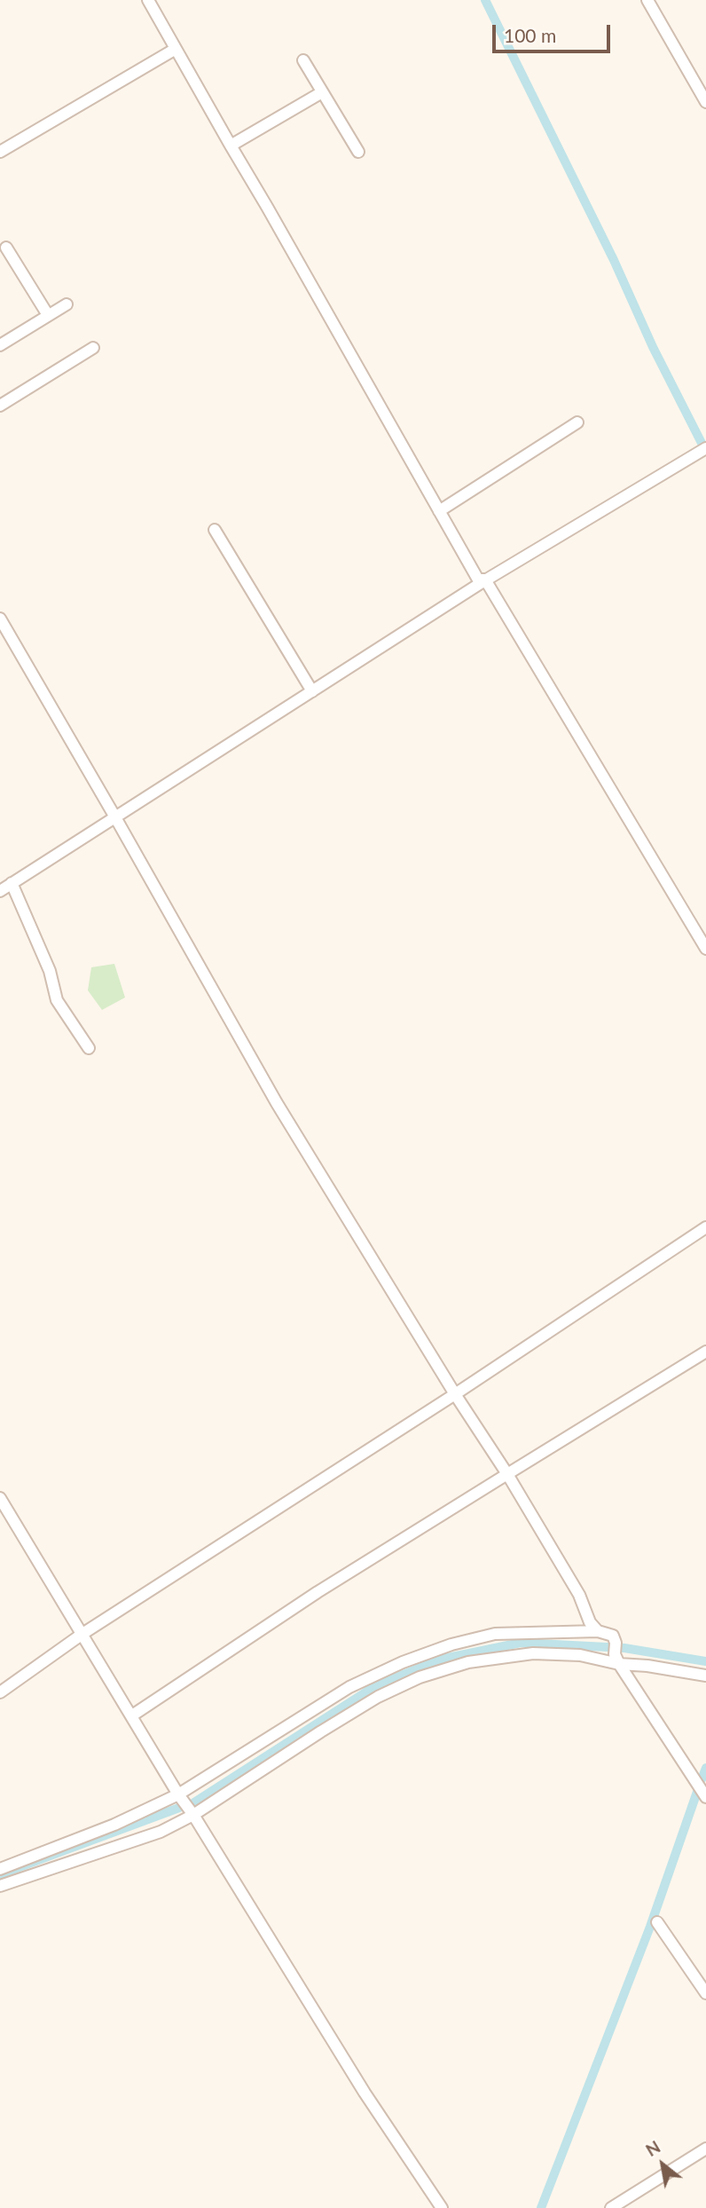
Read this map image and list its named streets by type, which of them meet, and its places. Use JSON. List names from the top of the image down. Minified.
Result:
{"scale_bar":"100 m","north":"top left"}
